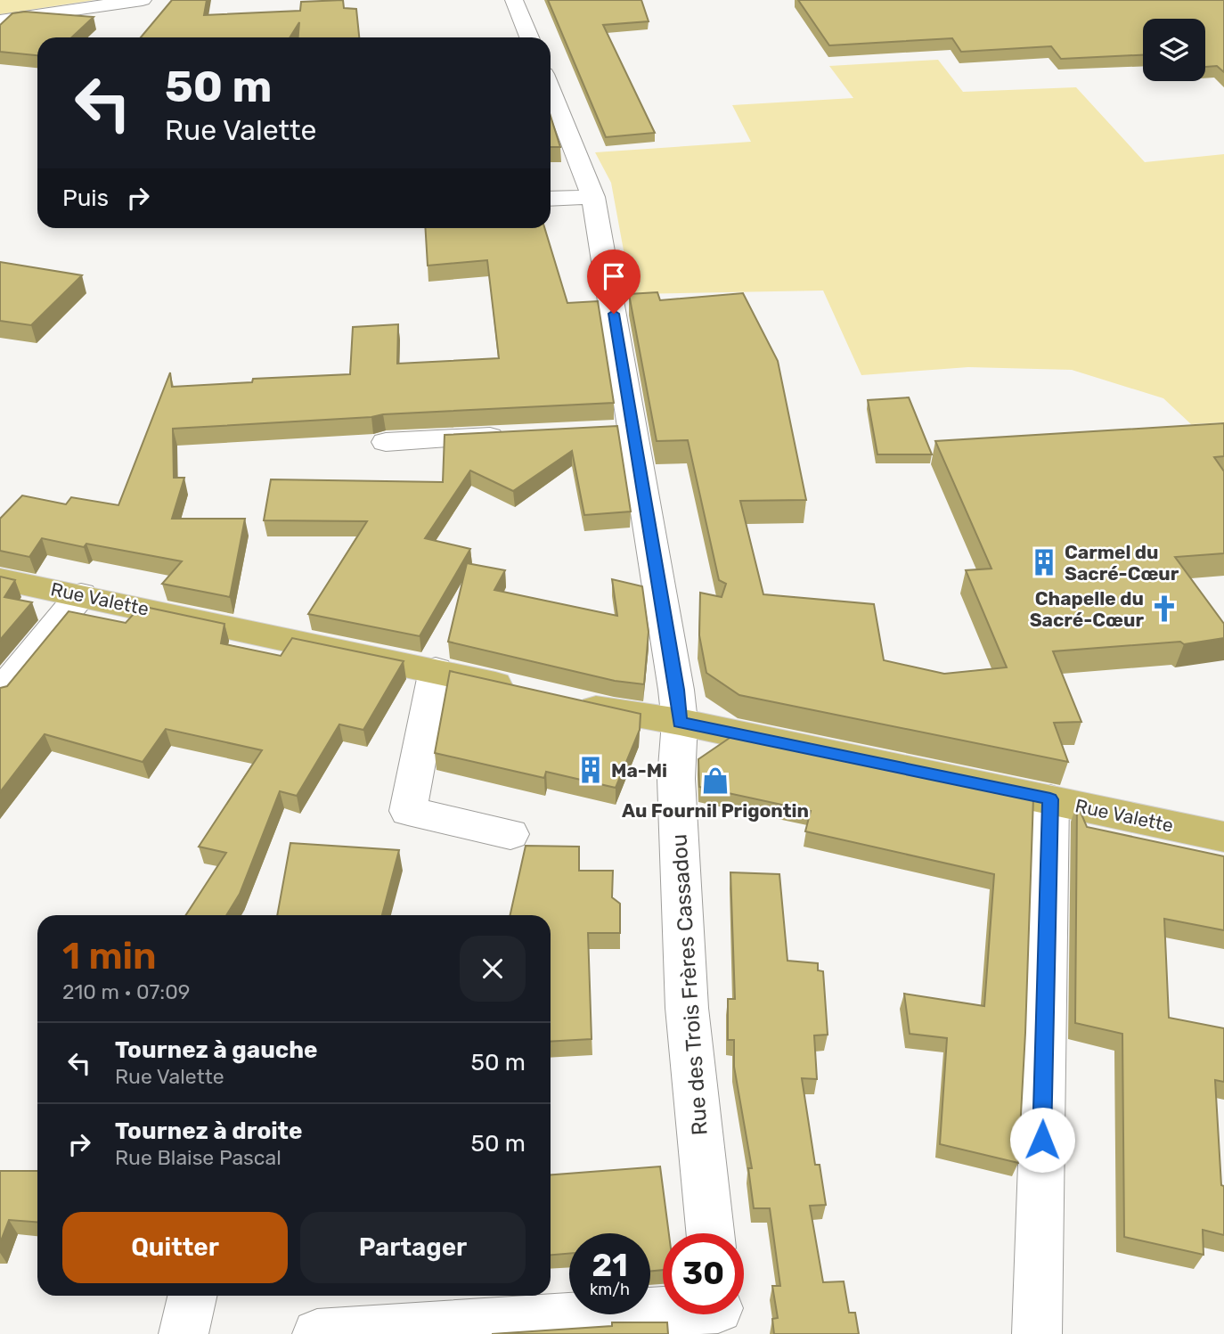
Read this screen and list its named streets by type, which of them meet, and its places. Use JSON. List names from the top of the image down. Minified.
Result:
{"streets":{"main road":["Rue Valette"],"street":["Rue des Trois Frères Cassadou"]},"crossings":[["Rue Valette","Rue des Trois Frères Cassadou"]],"places":{"building":["Carmel du Sacré-Cœur","Ma-Mi"],"church":["Chapelle du Sacré-Cœur"],"shop":["Au Fournil Prigontin"]},"page":{"turn":["50 m","Rue Valette"],"then":"Puis","heading":["1 min","210 m · 07:09"],"list":[{"name":"Tournez à gauche","note":"Rue Valette","value":"50 m"},{"name":"Tournez à droite","note":"Rue Blaise Pascal","value":"50 m"}],"buttons":["Quitter","Partager"],"speed":"21 km/h","limit":"30"}}
